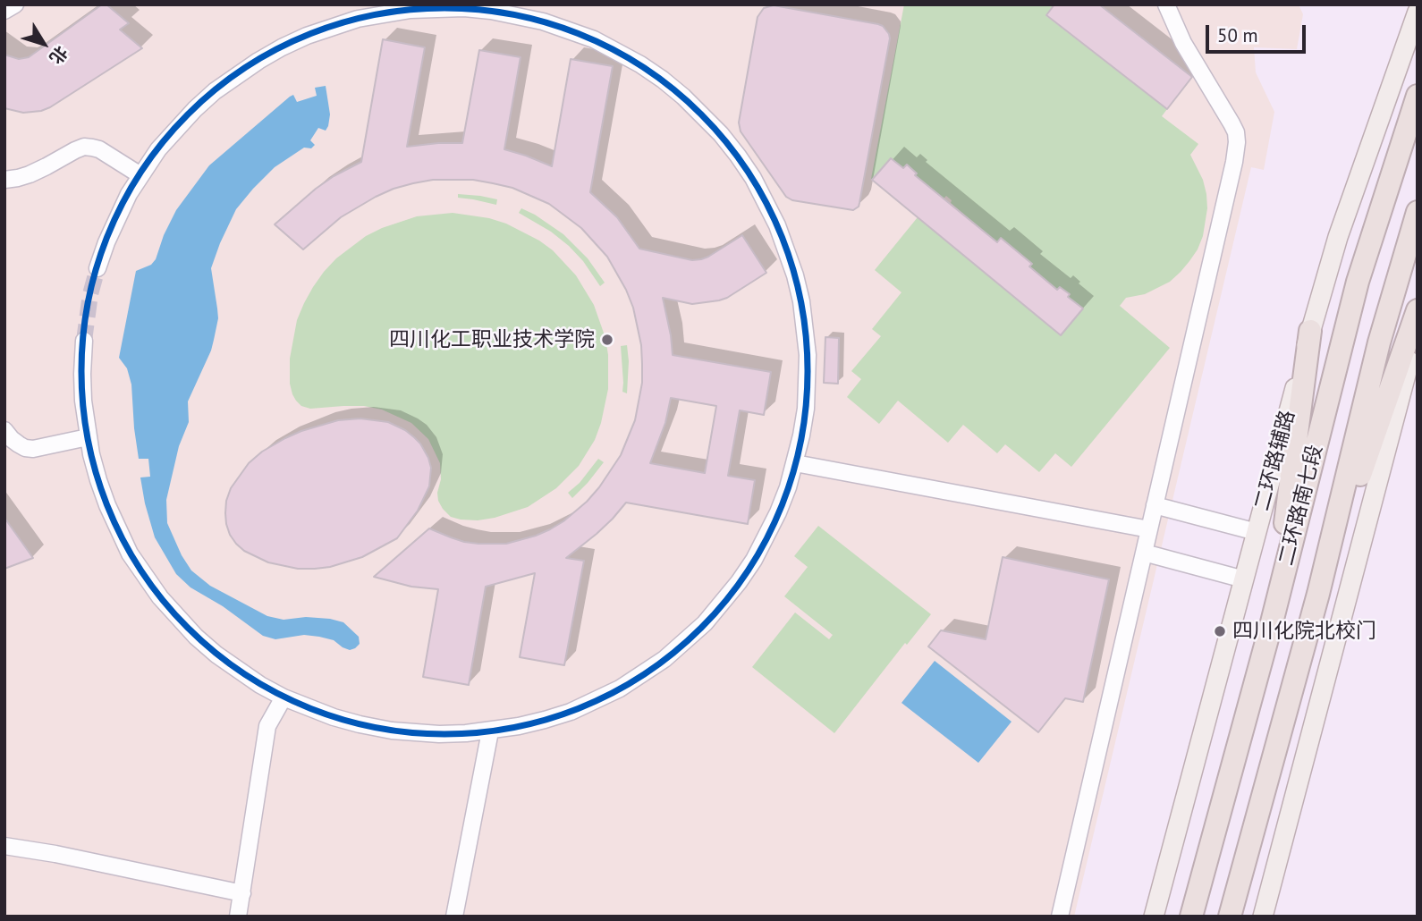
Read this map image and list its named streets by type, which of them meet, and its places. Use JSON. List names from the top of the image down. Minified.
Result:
{"streets":{"highway":["二环路南七段"],"main road":["二环路辅路"]},"places":["四川化工职业技术学院","四川化院北校门"],"scale_bar":"50 m","north":"bottom right"}
